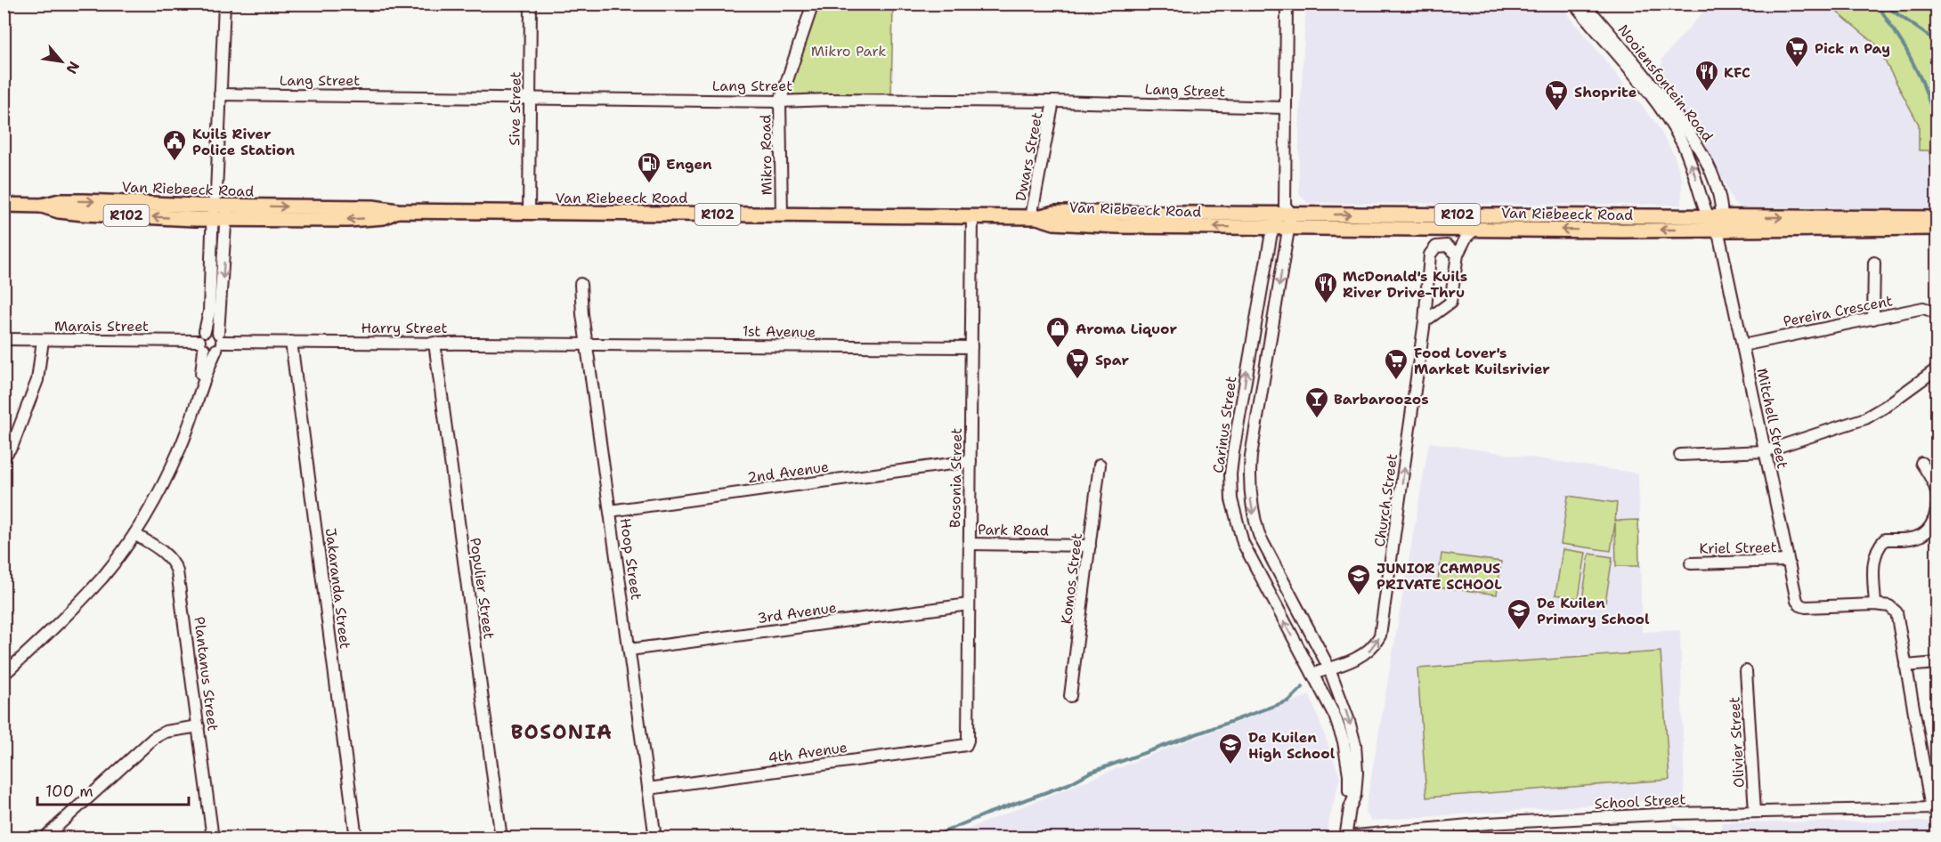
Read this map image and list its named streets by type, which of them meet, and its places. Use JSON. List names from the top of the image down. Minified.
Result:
{"streets":{"main road":["Van Riebeeck Road","R102"],"street":["Lang Street","Nooiensfontein Road","Sive Street","Mikro Road","Dwars Street","Pereira Crescent","Marais Street","Harry Street","1st Avenue","Mitchell Street","Carinus Street","2nd Avenue","Bosonia Street","Church Street","Park Road","Kriel Street","Hoop Street","Komos Street","Jakaranda Street","Populier Street","3rd Avenue","Plantanus Street","Olivier Street","4th Avenue","School Street"]},"crossings":[["Lang Street","Sive Street"],["Lang Street","Mikro Road"],["Lang Street","Dwars Street"],["Nooiensfontein Road","Van Riebeeck Road"],["Nooiensfontein Road","Mitchell Street"],["Sive Street","Van Riebeeck Road"],["Mikro Road","Van Riebeeck Road"],["Dwars Street","Van Riebeeck Road"],["Van Riebeeck Road","Mitchell Street"],["Van Riebeeck Road","Carinus Street"],["Van Riebeeck Road","Bosonia Street"],["Pereira Crescent","Mitchell Street"],["Harry Street","1st Avenue"],["Harry Street","Hoop Street"],["Harry Street","Jakaranda Street"],["Harry Street","Populier Street"],["1st Avenue","Bosonia Street"],["1st Avenue","Hoop Street"],["Mitchell Street","Kriel Street"],["Carinus Street","Church Street"],["2nd Avenue","Bosonia Street"],["2nd Avenue","Hoop Street"],["Bosonia Street","Park Road"],["Bosonia Street","3rd Avenue"],["Bosonia Street","4th Avenue"],["Park Road","Komos Street"],["Hoop Street","3rd Avenue"],["Hoop Street","4th Avenue"],["Olivier Street","School Street"]],"one_way":["Church Street"],"districts":["BOSONIA"],"parks":["Mikro Park"],"places":{"supermarket":["Pick n Pay","Shoprite","Spar","Food Lover's Market Kuilsrivier"],"restaurant":["KFC","McDonald's Kuils River Drive-Thru"],"public building":["Kuils River Police Station"],"fuel station":["Engen"],"shop":["Aroma Liquor"],"bar":["Barbaroozos"],"school or university":["JUNIOR CAMPUS PRIVATE SCHOOL","De Kuilen Primary School","De Kuilen High School"]},"scale_bar":"100 m","north":"bottom right"}
